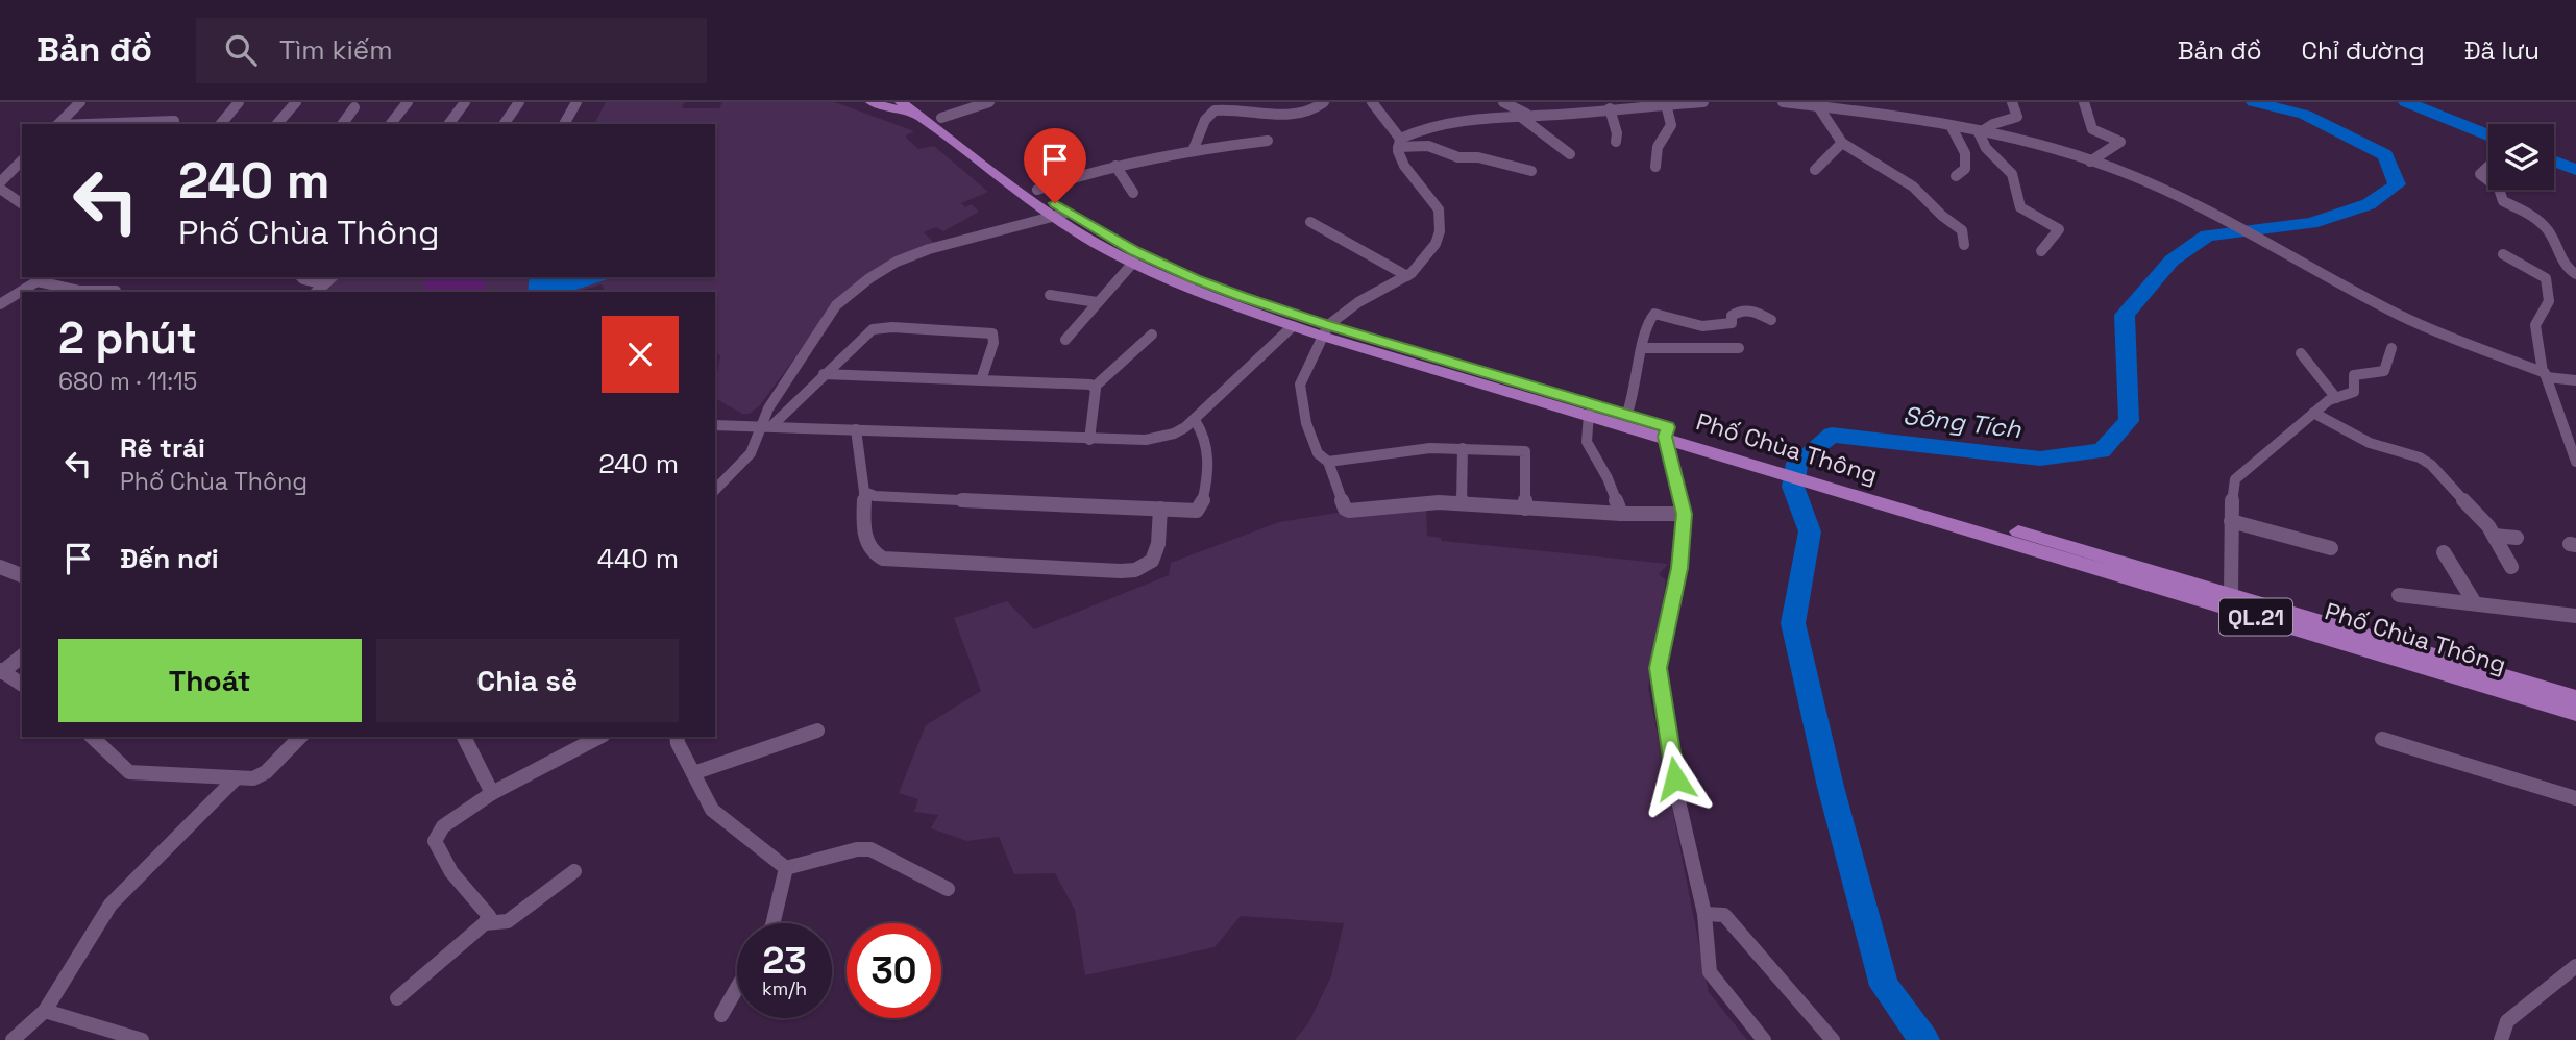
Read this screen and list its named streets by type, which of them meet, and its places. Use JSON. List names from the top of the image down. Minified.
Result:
{"streets":{"highway":["Phố Chùa Thông","QL.21"]},"water":["Sông Tích"],"page":{"header":"Bản đồ","search":"Tìm kiếm","nav":["Bản đồ","Chỉ đường","Đã lưu"],"turn":["240 m","Phố Chùa Thông"],"heading":["2 phút","680 m · 11:15"],"list":[{"name":"Rẽ trái","note":"Phố Chùa Thông","value":"240 m"},{"name":"Đến nơi","value":"440 m"}],"buttons":["Thoát","Chia sẻ"],"speed":"23 km/h","limit":"30"}}
